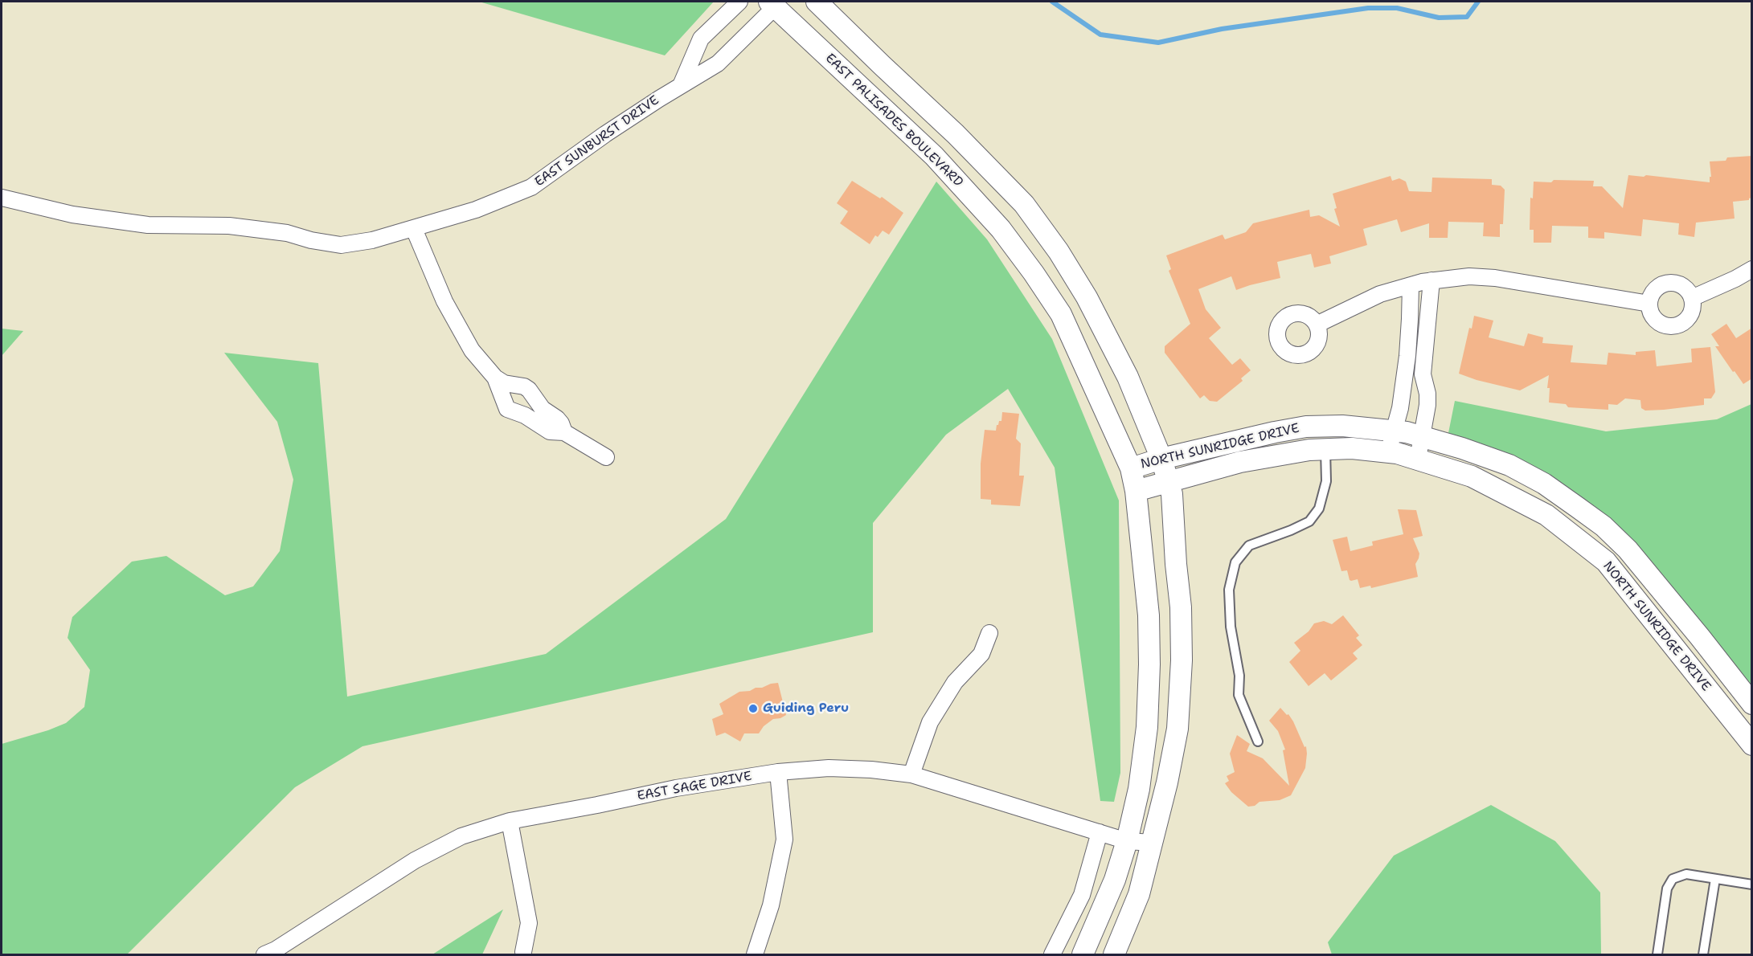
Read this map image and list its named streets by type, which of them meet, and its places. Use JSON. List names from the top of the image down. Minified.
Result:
{"streets":{"street":["EAST PALISADES BOULEVARD","EAST SUNBURST DRIVE","NORTH SUNRIDGE DRIVE","EAST SAGE DRIVE"]},"crossings":[["EAST PALISADES BOULEVARD","EAST SUNBURST DRIVE"],["EAST PALISADES BOULEVARD","NORTH SUNRIDGE DRIVE"],["EAST PALISADES BOULEVARD","EAST SAGE DRIVE"]],"places":["Guiding Peru"]}
